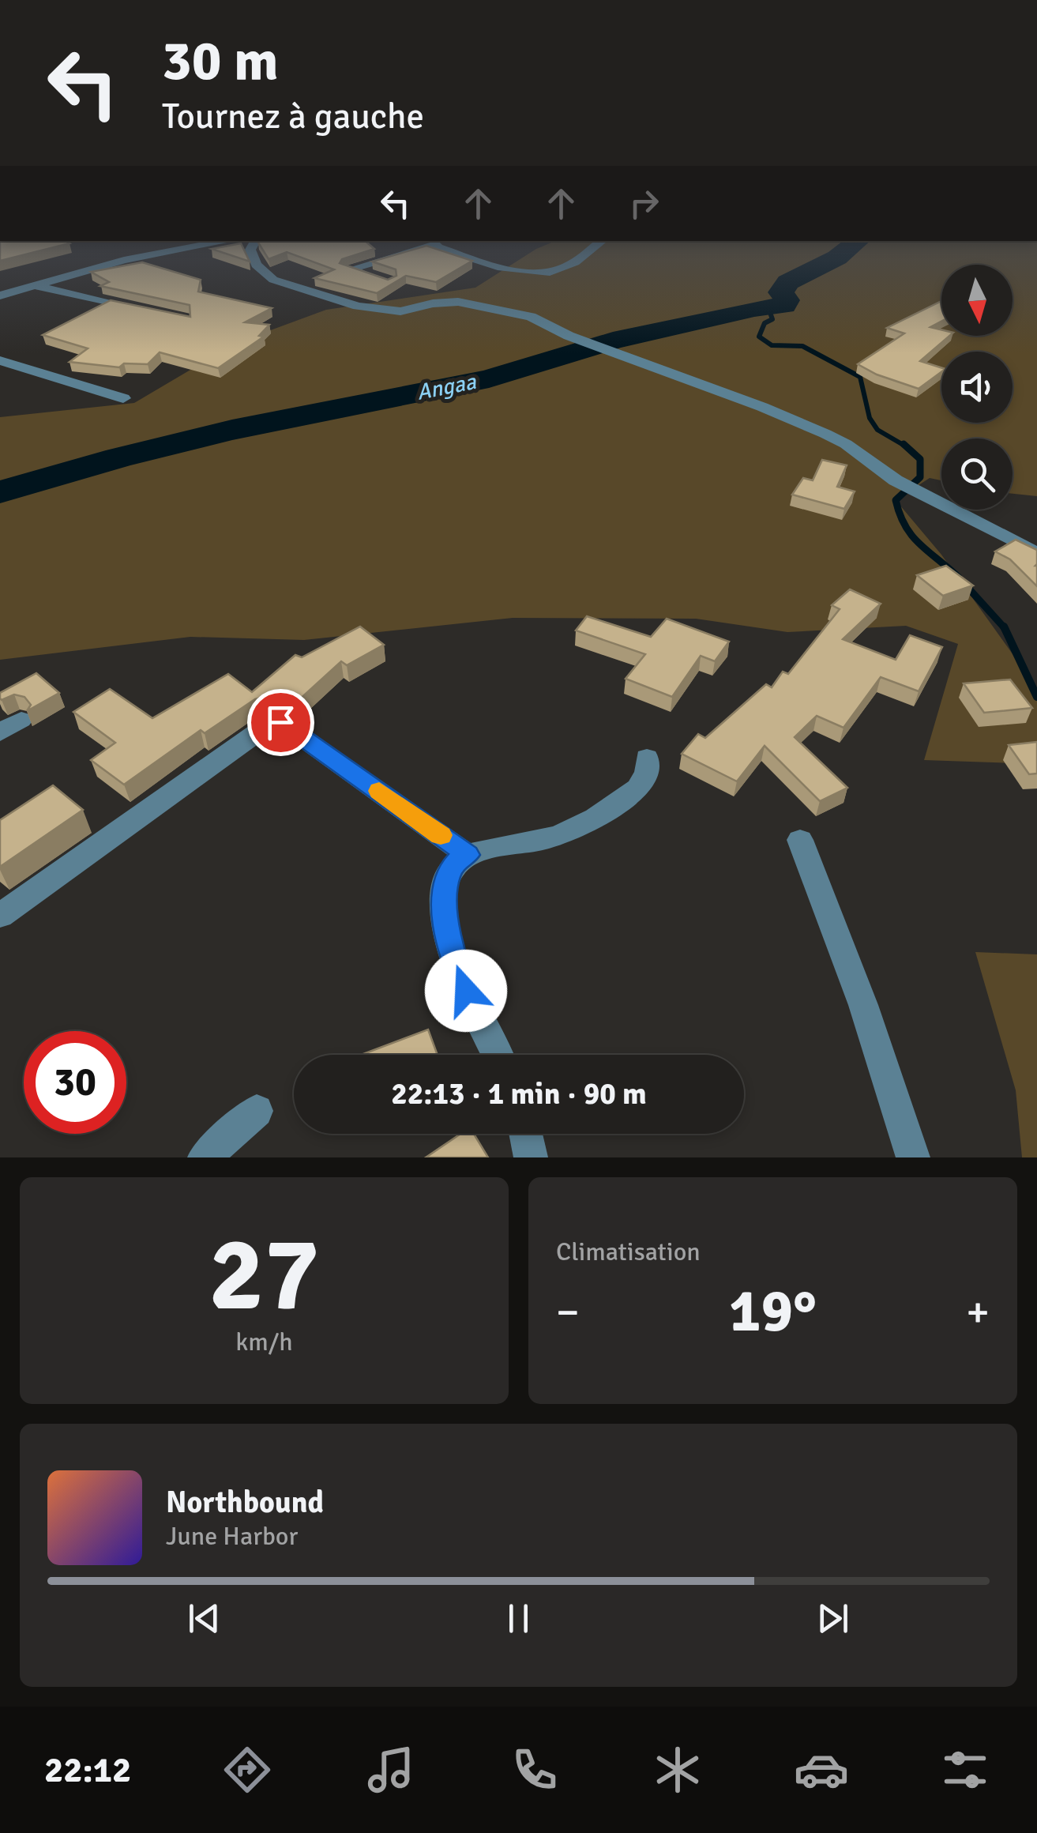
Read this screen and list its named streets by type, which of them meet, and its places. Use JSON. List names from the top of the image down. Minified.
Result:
{"water":["Angaa"],"north":"bottom","page":{"turn":["30 m","Tournez à gauche"],"limit":"30","trip":"22:13 · 1 min · 90 m","tile":[["27","km/h"],"Climatisation"],"heat":["−","19°","+"],"song":["Northbound","June Harbor"],"tabs":"22:12"}}
